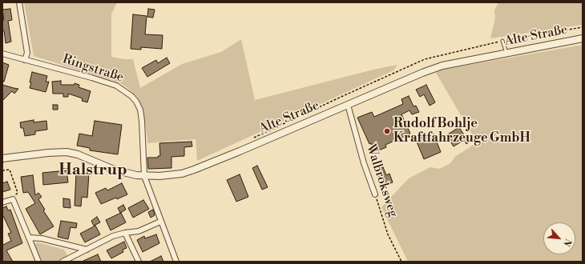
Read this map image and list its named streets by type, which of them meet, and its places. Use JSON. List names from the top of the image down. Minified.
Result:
{"streets":{"street":["Alte Straße","Ringstraße","Walbroksweg"]},"crossings":[["Alte Straße","Ringstraße"],["Alte Straße","Walbroksweg"]],"districts":["Halstrup"],"places":["Rudolf Bohlje Kraftfahrzeuge GmbH"],"north":"bottom right"}
